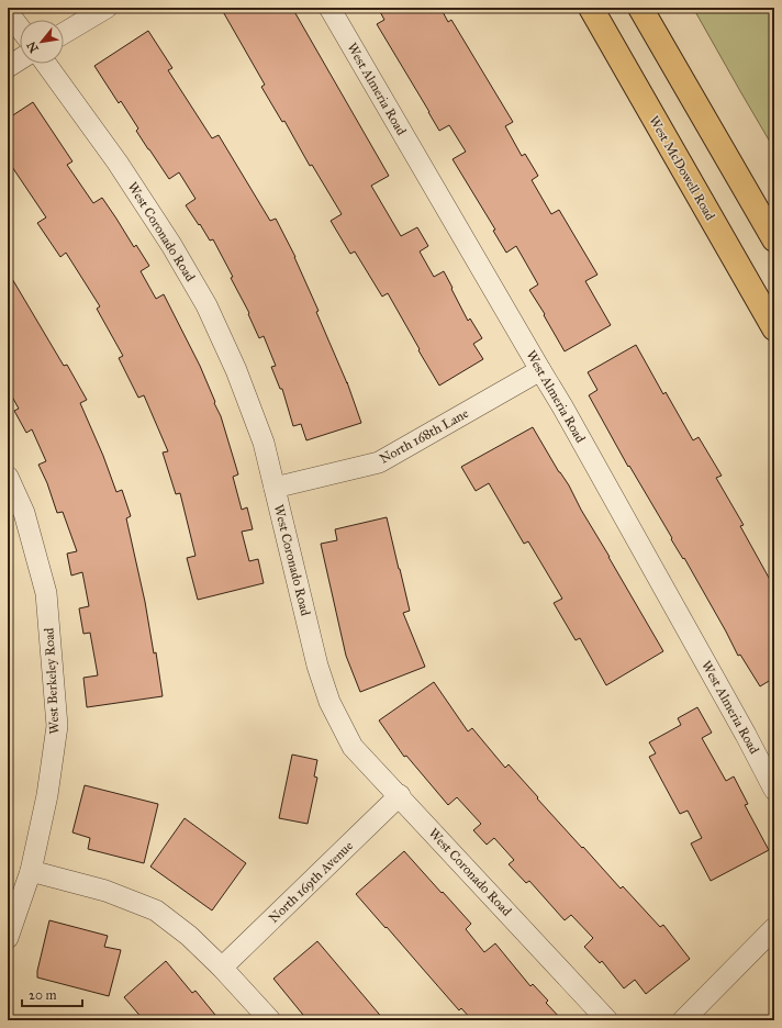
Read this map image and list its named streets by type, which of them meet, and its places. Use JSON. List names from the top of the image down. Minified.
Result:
{"streets":{"main road":["West McDowell Road"],"street":["West Almeria Road","West Coronado Road","North 168th Lane","West Berkeley Road","North 169th Avenue"]},"crossings":[["West Almeria Road","North 168th Lane"],["West Coronado Road","North 168th Lane"],["West Coronado Road","North 169th Avenue"]],"scale_bar":"20 m","north":"bottom left"}
